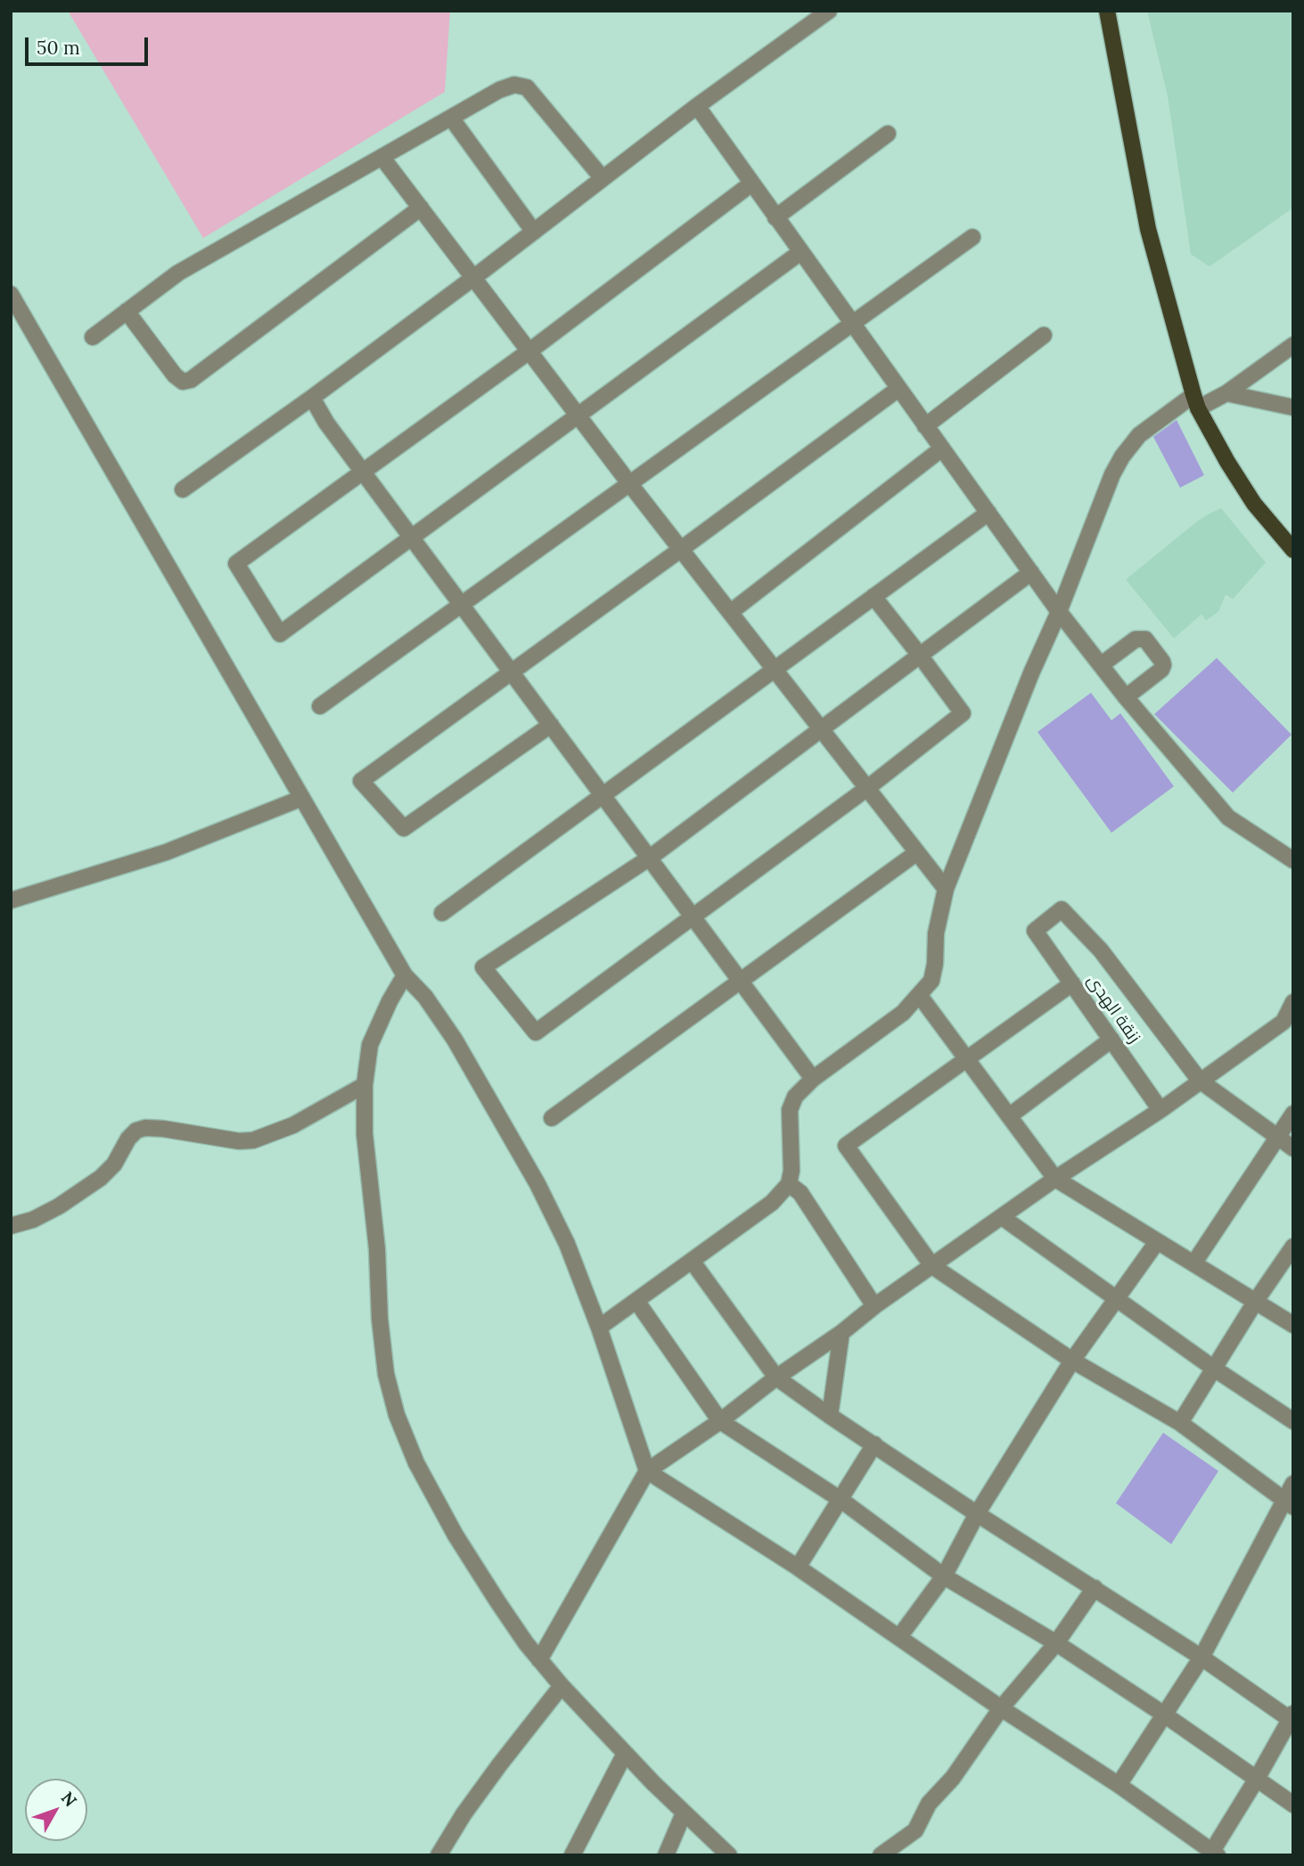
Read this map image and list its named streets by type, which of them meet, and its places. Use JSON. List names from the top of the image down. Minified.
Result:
{"streets":{"street":["زنقة الهدى"]},"scale_bar":"50 m","north":"top right"}
